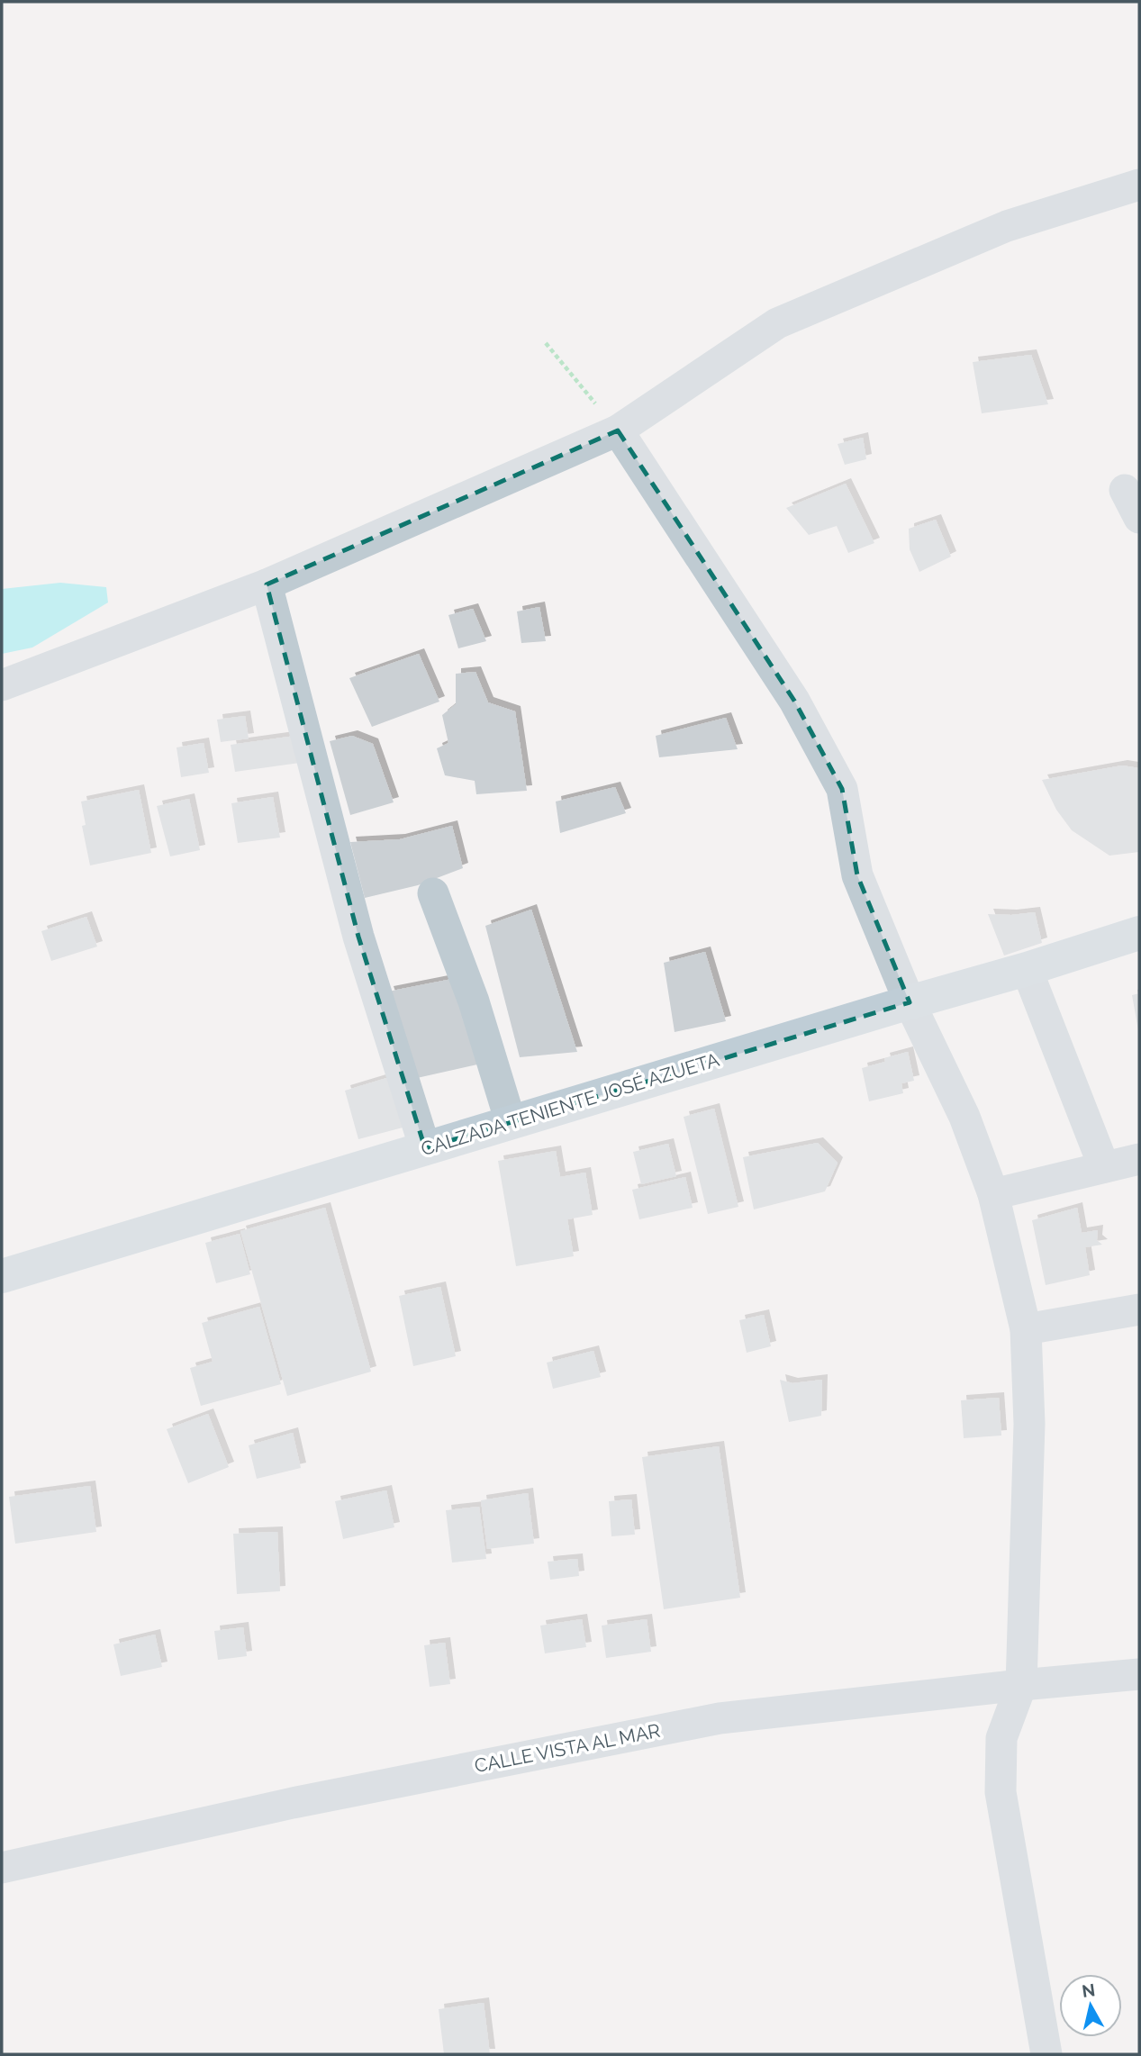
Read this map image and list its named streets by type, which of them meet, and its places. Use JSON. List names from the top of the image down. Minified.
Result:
{"streets":{"main road":["CALZADA TENIENTE JOSÉ AZUETA"],"street":["CALLE VISTA AL MAR"]},"north":"top"}
